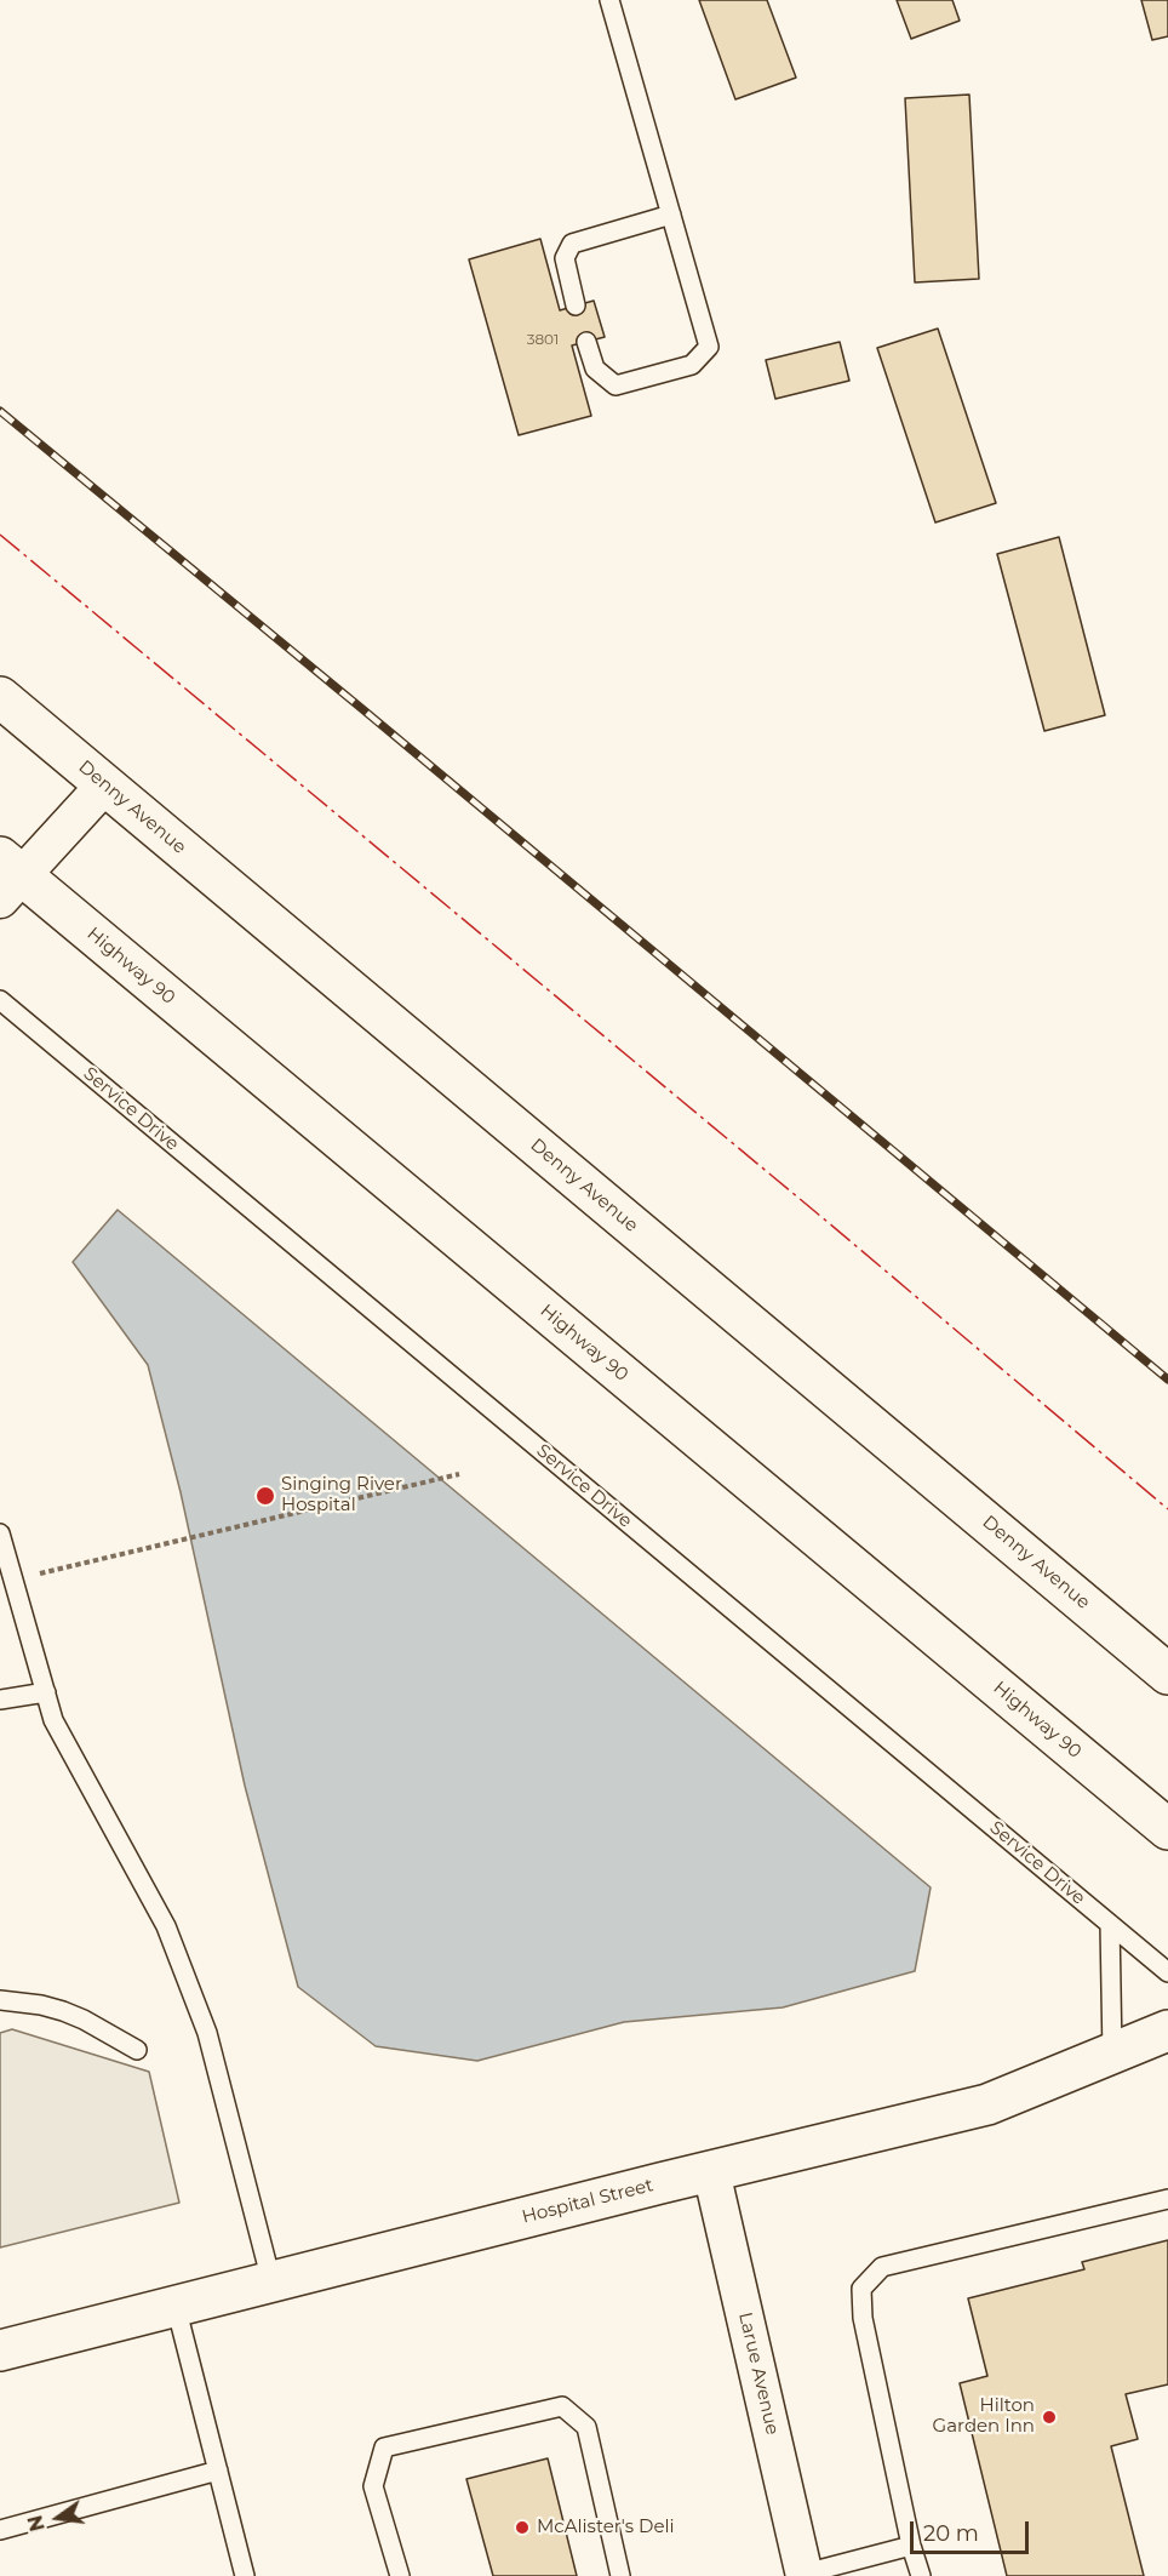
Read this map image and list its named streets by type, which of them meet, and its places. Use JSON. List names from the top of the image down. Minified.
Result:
{"streets":{"main road":["Denny Avenue","Highway 90","Hospital Street"],"street":["Larue Avenue"],"lane":["Service Drive"]},"crossings":[["Hospital Street","Larue Avenue"]],"places":["Singing River Hospital","Hilton Garden Inn","McAlister's Deli"],"house_numbers":["3801"],"scale_bar":"20 m","north":"left"}
